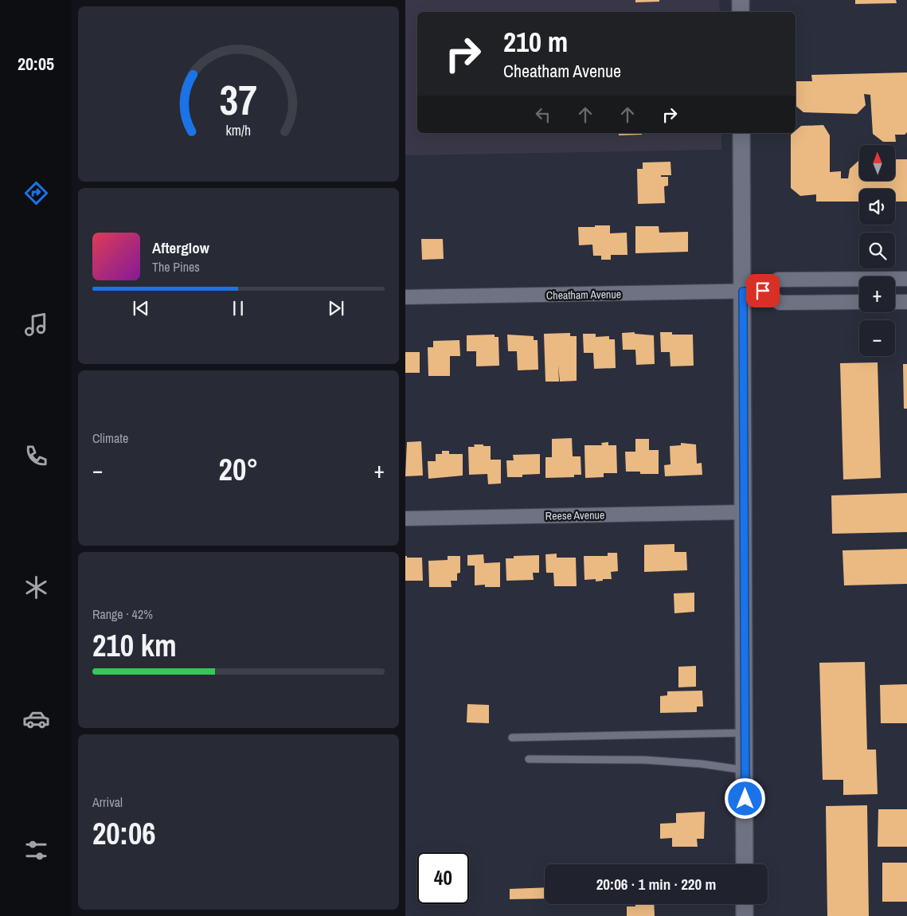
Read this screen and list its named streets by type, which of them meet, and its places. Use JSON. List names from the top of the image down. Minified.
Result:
{"streets":{"street":["Cheatham Avenue","Reese Avenue"]},"north":"top","page":{"tabs":"20:05","turn":["210 m","Cheatham Avenue"],"map_buttons":["+","−"],"song":["Afterglow","The Pines"],"tile":["Climate",["Range · 42%","210 km"],["Arrival","20:06"]],"heat":["−","20°","+"],"limit":"40","trip":"20:06 · 1 min · 220 m","gauge":["37","km/h"]}}
